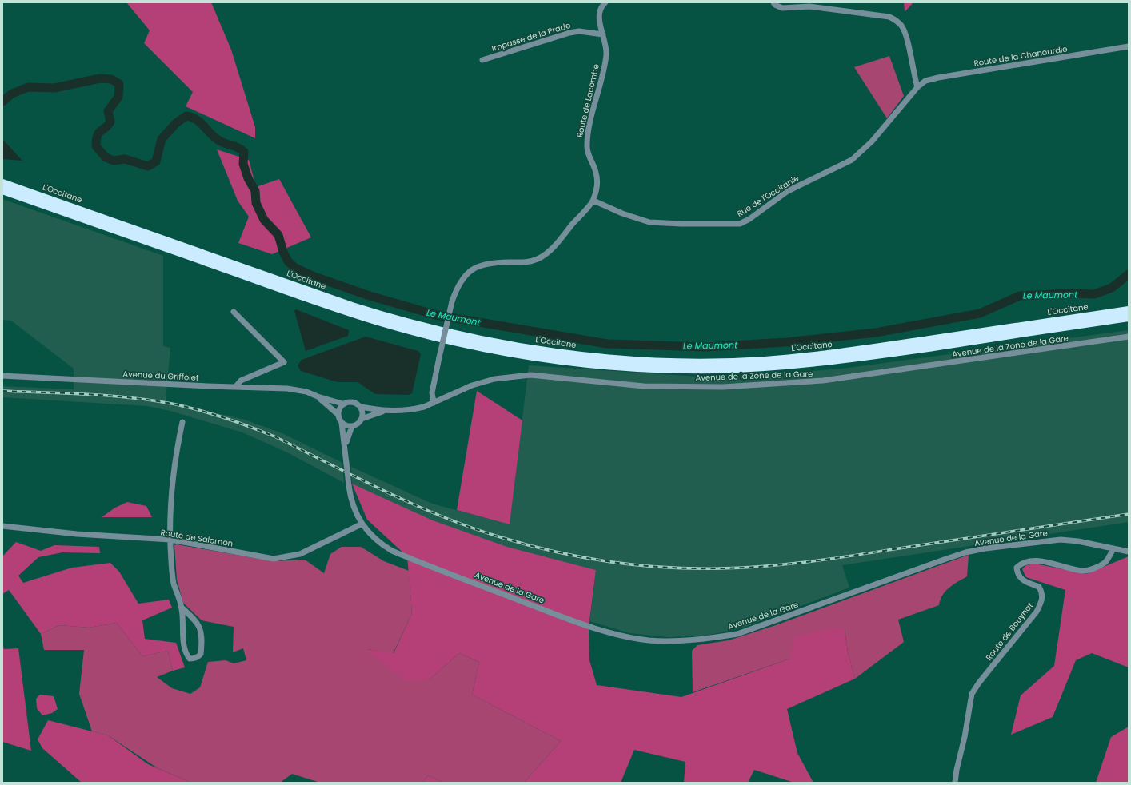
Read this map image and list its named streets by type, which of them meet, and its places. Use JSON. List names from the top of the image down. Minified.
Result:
{"streets":{"highway":["L'Occitane"],"street":["Impasse de la Prade","Route de la Chanourdie","Route de Lacombe","Rue de l'Occitanie","Avenue de la Zone de la Gare","Avenue du Griffolet","Route de Salomon","Avenue de la Gare","Route de Bouynat"]},"crossings":[["Impasse de la Prade","Route de Lacombe"],["Route de la Chanourdie","Rue de l'Occitanie"],["Route de Lacombe","Rue de l'Occitanie"],["Avenue de la Zone de la Gare","Avenue du Griffolet"],["Route de Salomon","Avenue de la Gare"],["Avenue de la Gare","Route de Bouynat"]],"water":["Le Maumont"]}
